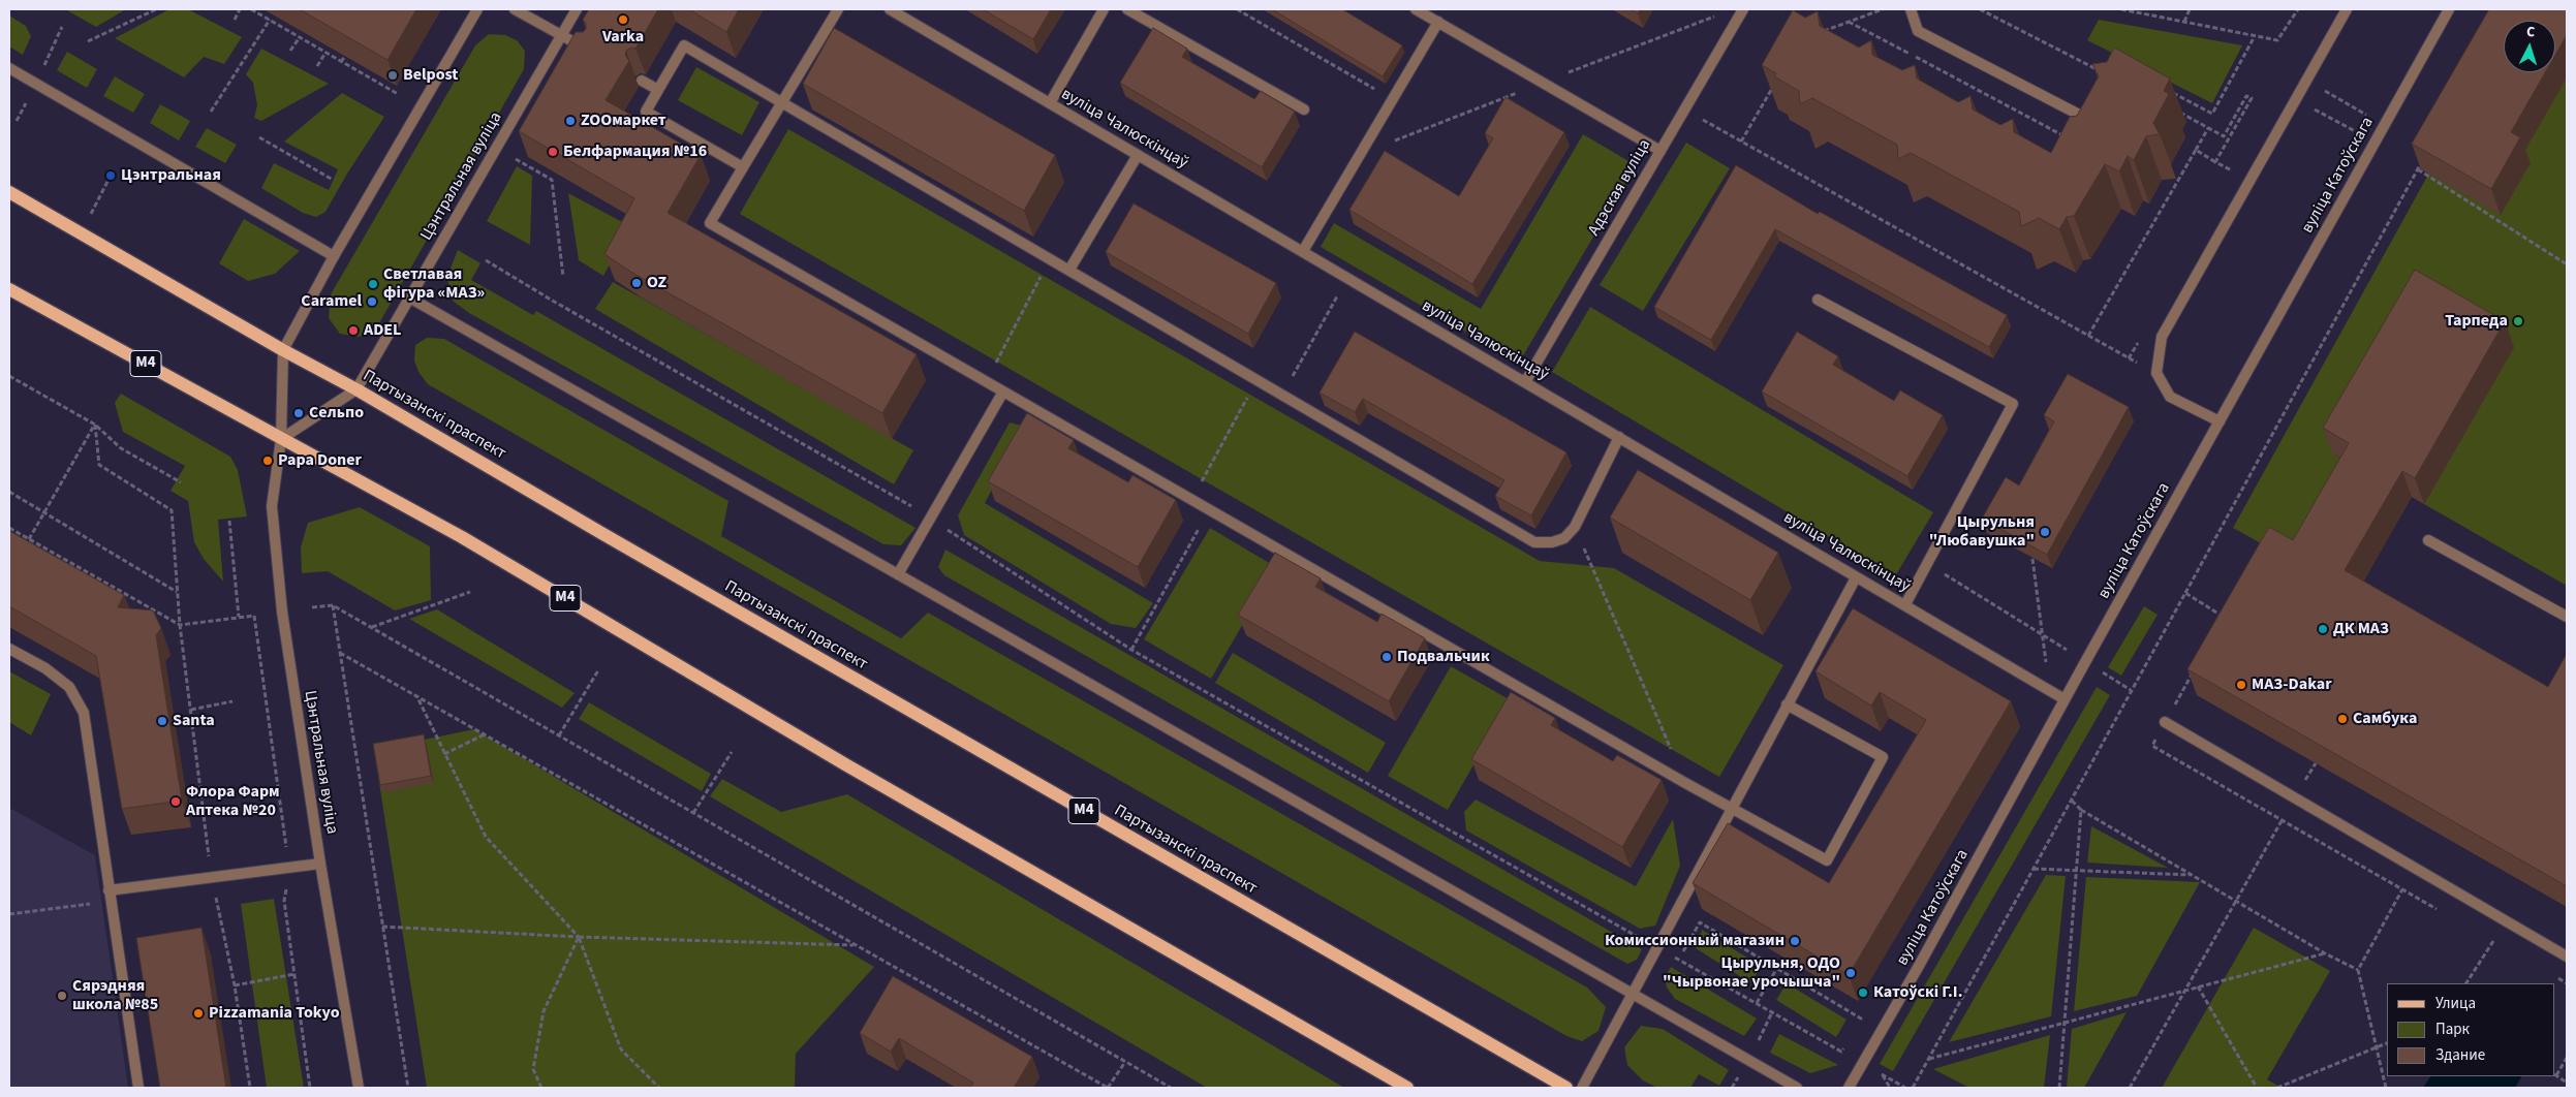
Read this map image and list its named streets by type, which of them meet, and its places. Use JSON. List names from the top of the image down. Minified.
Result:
{"streets":{"main road":["М4","Партызанскі праспект"],"street":["вуліца Чалюскінцаў","вуліца Катоўскага","Цэнтральная вуліца","Адэская вуліца"]},"crossings":[["вуліца Чалюскінцаў","вуліца Катоўскага"],["вуліца Чалюскінцаў","Адэская вуліца"],["Цэнтральная вуліца","М4"],["Цэнтральная вуліца","Партызанскі праспект"]],"places":["Varka","Belpost","ZOOмаркет","Белфармация №16","Цэнтральная","OZ","Светлавая фігура «МАЗ»","Caramel","Тарпеда","ADEL","Сельпо","Papa Doner","Цырульня \"Любавушка\"","ДК МАЗ","Подвальчик","МАЗ-Dakar","Самбука","Santa","Флора Фарм Аптека №20","Комиссионный магазин","Цырульня, ОДО \"Чырвонае урочышча\"","Катоўскі Г.І.","Сярэдняя школа №85","Pizzamania Tokyo"],"legend":["Улица","Парк","Здание"],"north":"top"}
